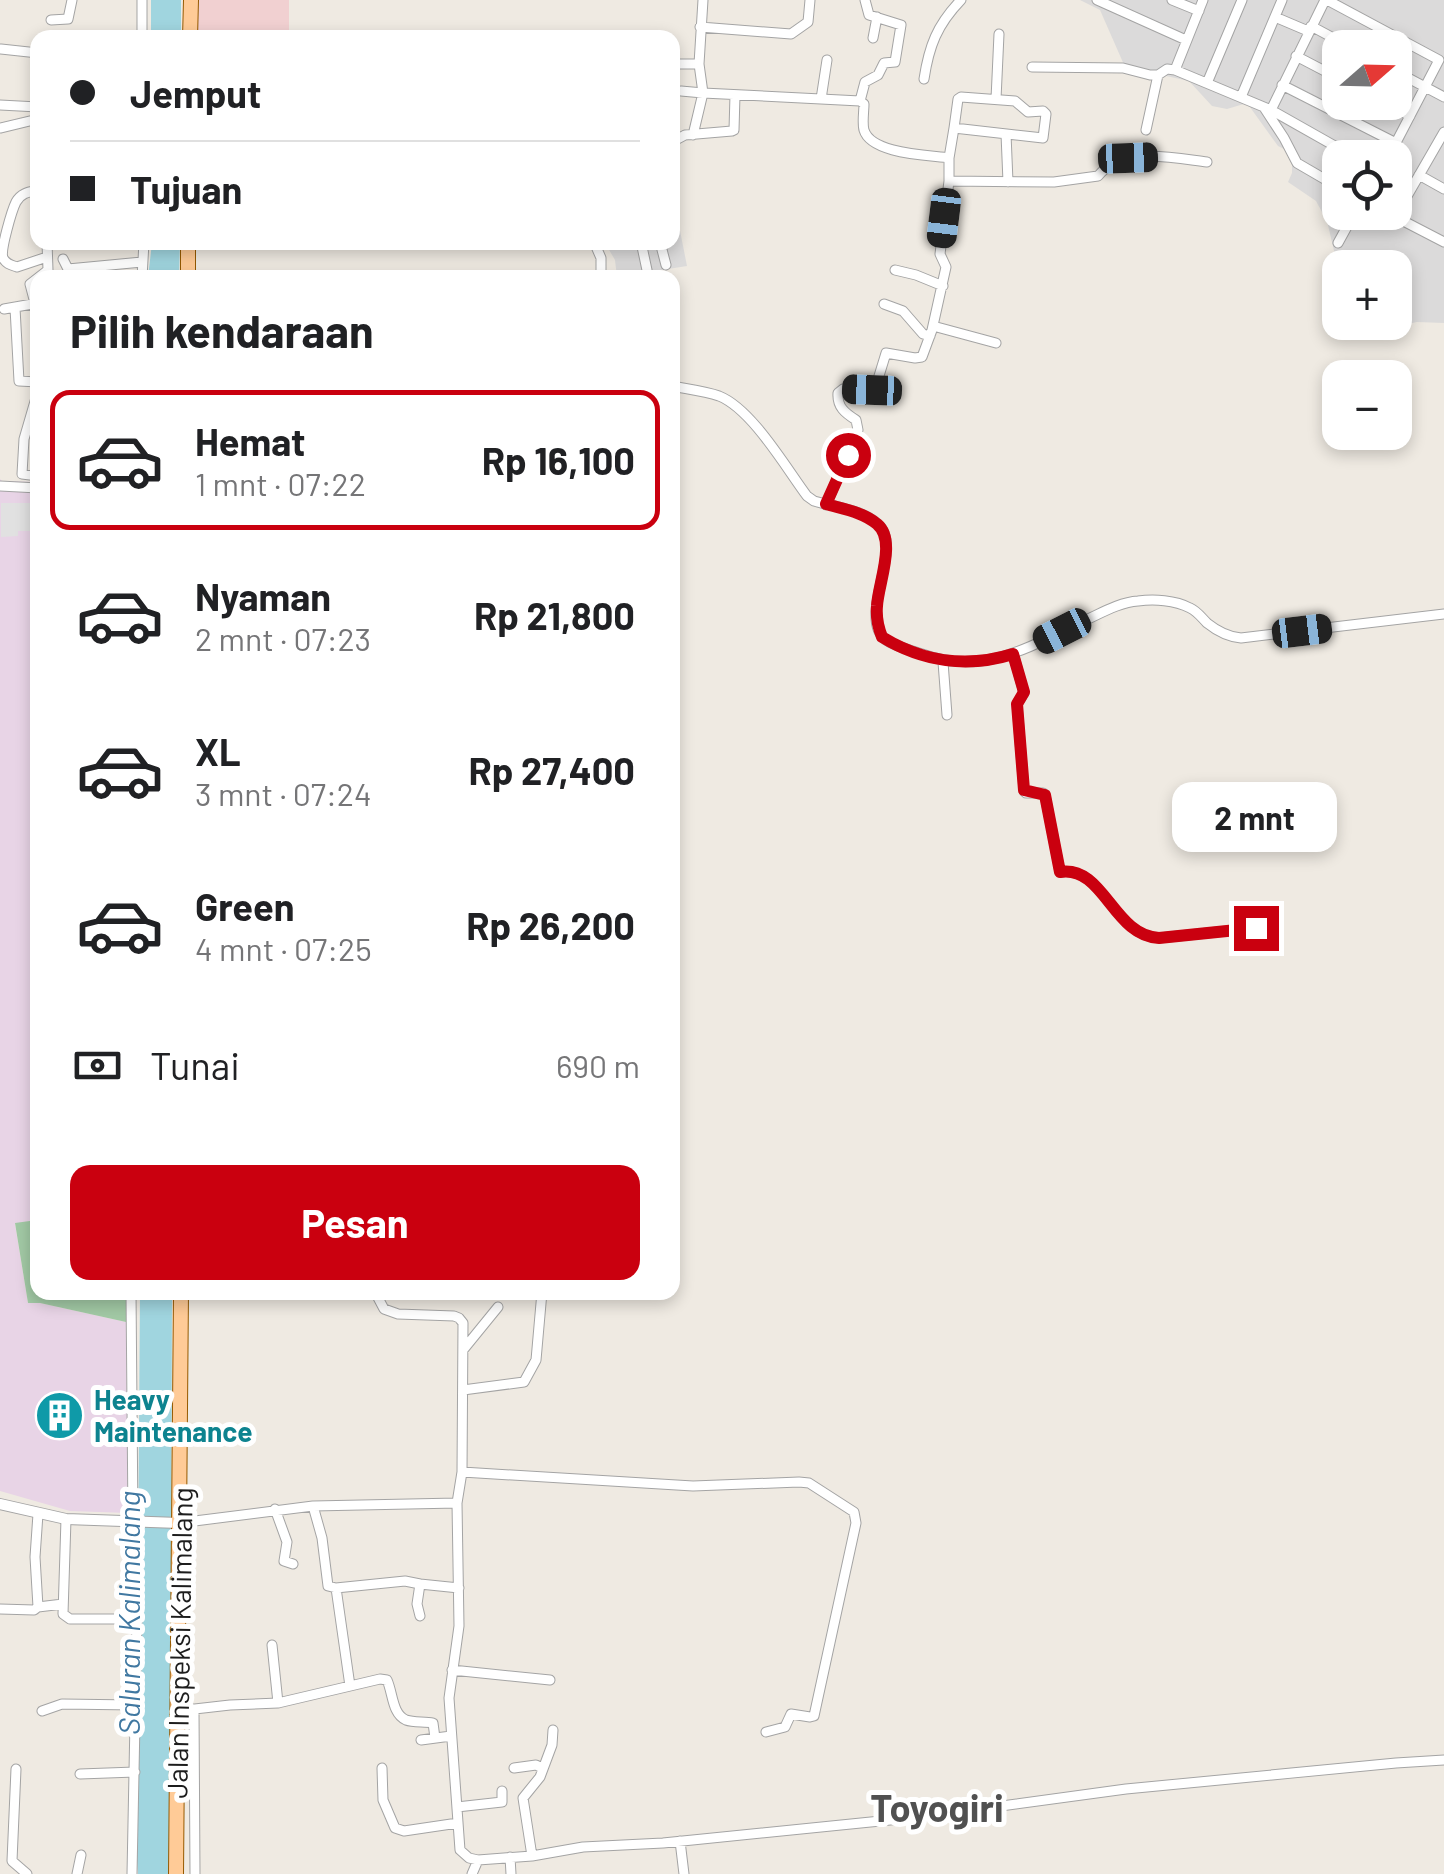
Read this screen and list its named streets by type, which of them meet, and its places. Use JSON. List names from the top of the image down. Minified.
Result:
{"streets":{"main road":["Jalan Inspeksi Kalimalang"]},"districts":["Toyogiri"],"water":["Saluran Kalimalang"],"places":{"building":["Heavy Maintenance"]},"north":"right","page":{"map_buttons":["+","−"],"banner":["Jemput","Tujuan"],"heading":"Pilih kendaraan","list":[{"name":"Hemat","note":"1 mnt · 07:22","value":"Rp 16,100"},{"name":"Nyaman","note":"2 mnt · 07:23","value":"Rp 21,800"},{"name":"XL","note":"3 mnt · 07:24","value":"Rp 27,400"},{"name":"Green","note":"4 mnt · 07:25","value":"Rp 26,200"}],"bubble":"2 mnt","pay":["Tunai","690 m"],"buttons":"Pesan"}}
